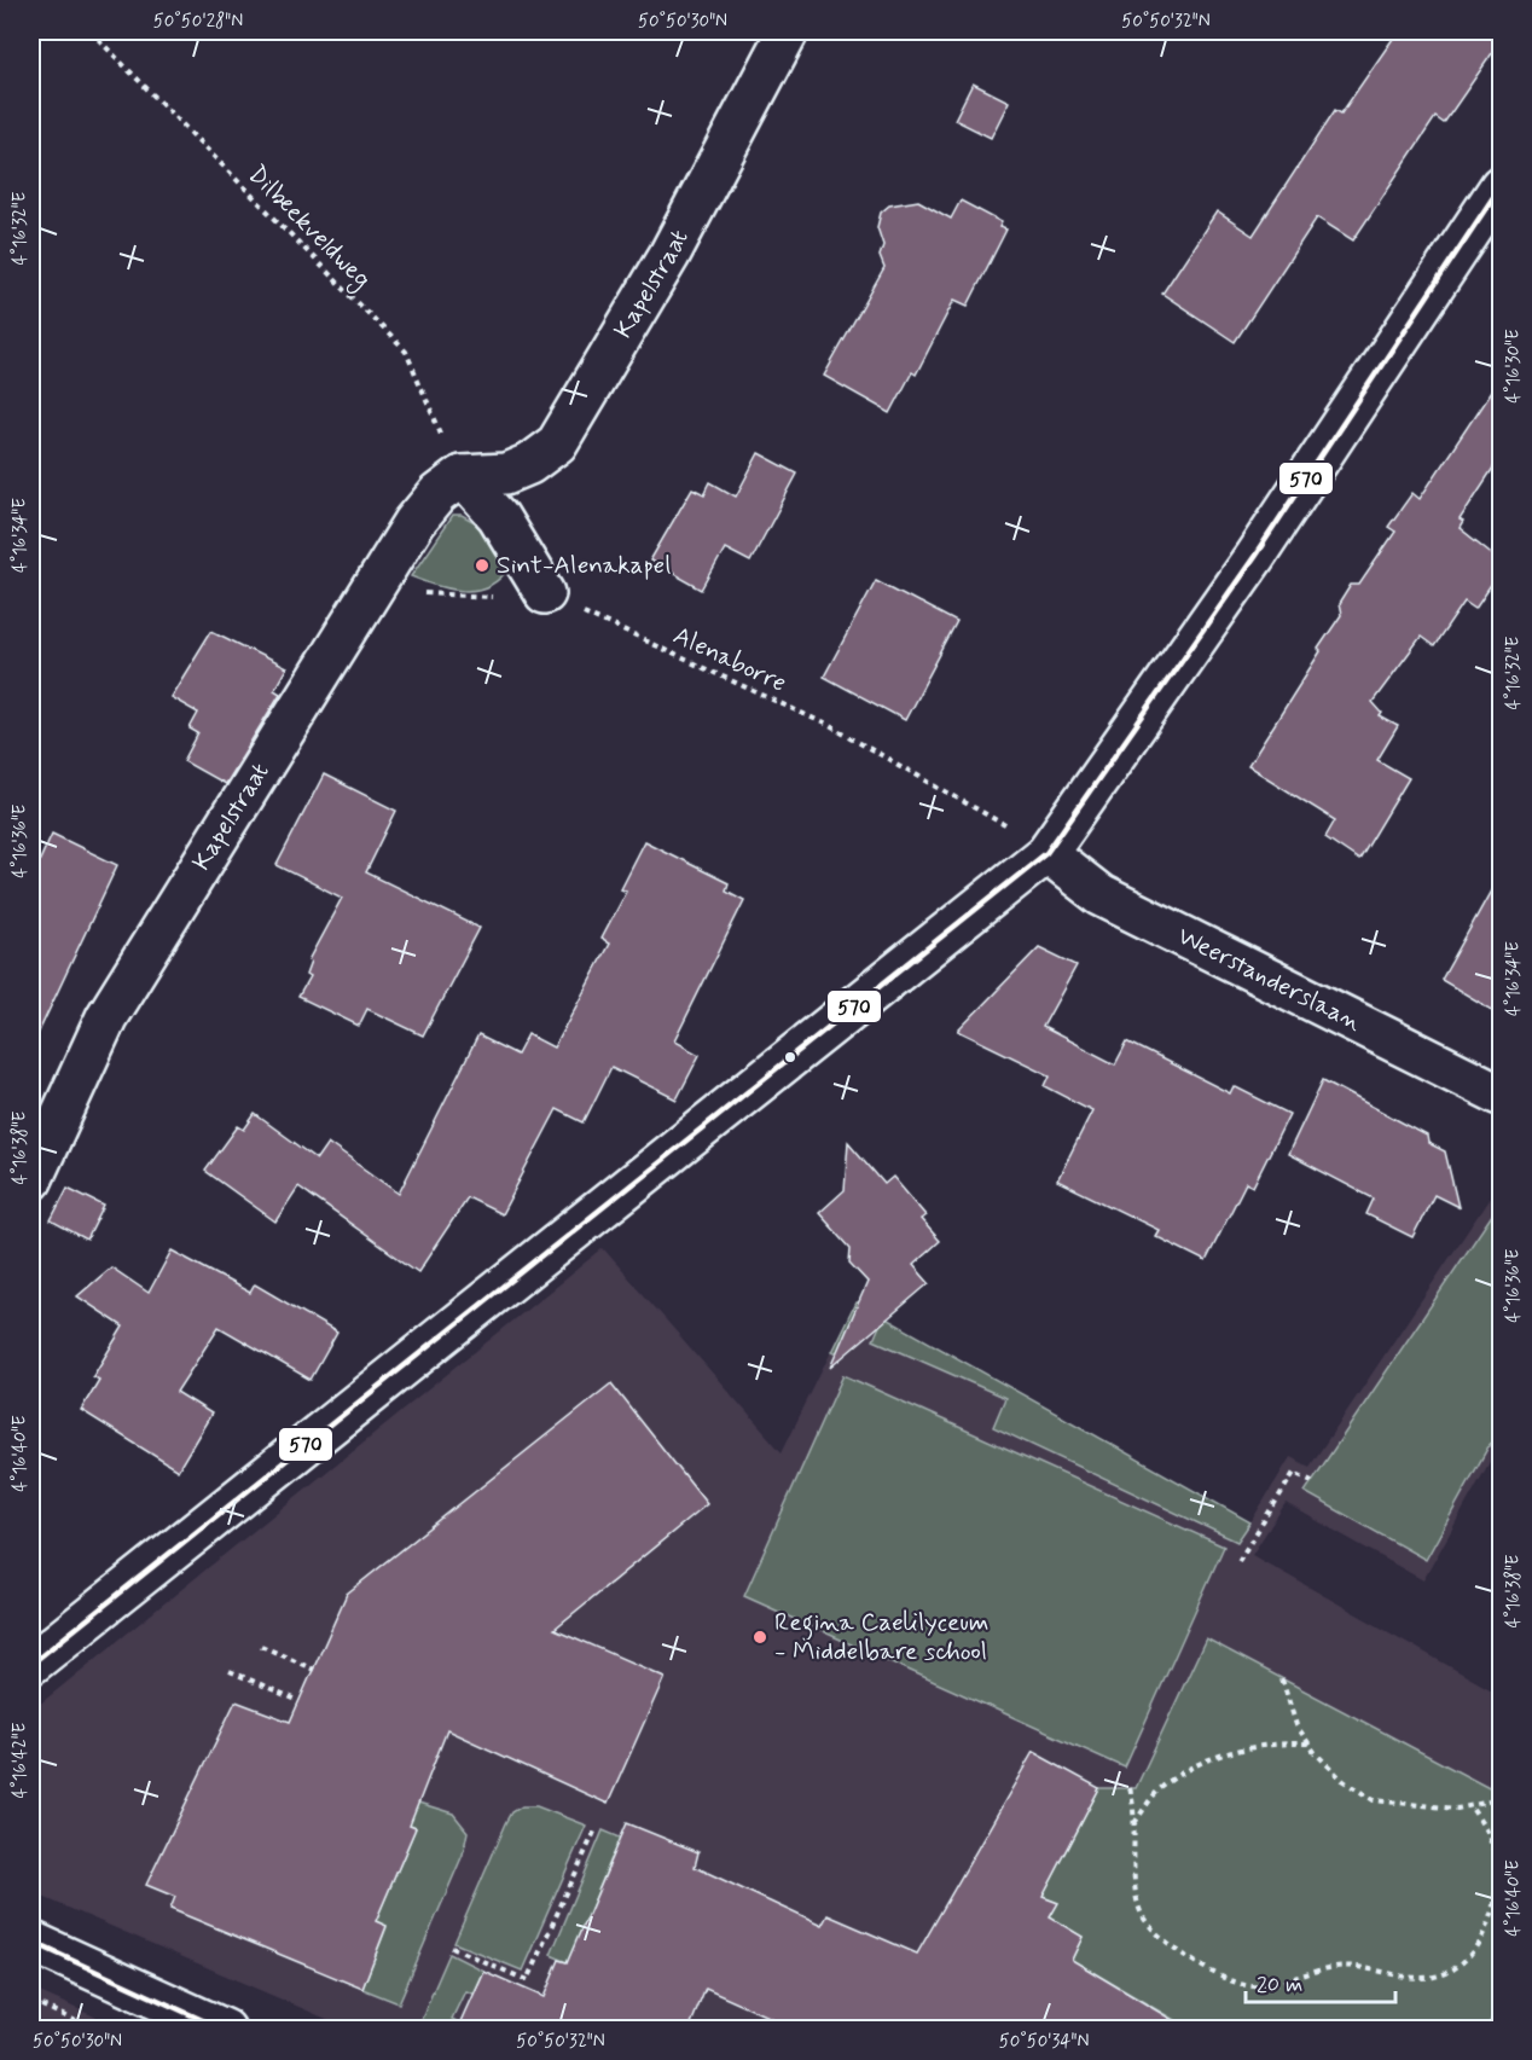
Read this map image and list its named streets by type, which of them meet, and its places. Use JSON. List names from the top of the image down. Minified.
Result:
{"streets":{"street":["Kapelstraat","Weerstanderslaan"],"path":["Dilbeekveldweg","Alenaborre"]},"crossings":[["Dilbeekveldweg","Kapelstraat"],["Kapelstraat","Alenaborre"],["Alenaborre","Weerstanderslaan"]],"places":["Sint-Alenakapel","Regina Caelilyceum - Middelbare school"],"lines":["transit line 570"],"scale_bar":"20 m","coordinates":["50°50'28\"N","50°50'30\"N","50°50'32\"N","4°16'32\"E","4°16'30\"E","4°16'34\"E","4°16'36\"E","4°16'38\"E","4°16'40\"E","4°16'42\"E","50°50'34\"N"]}
